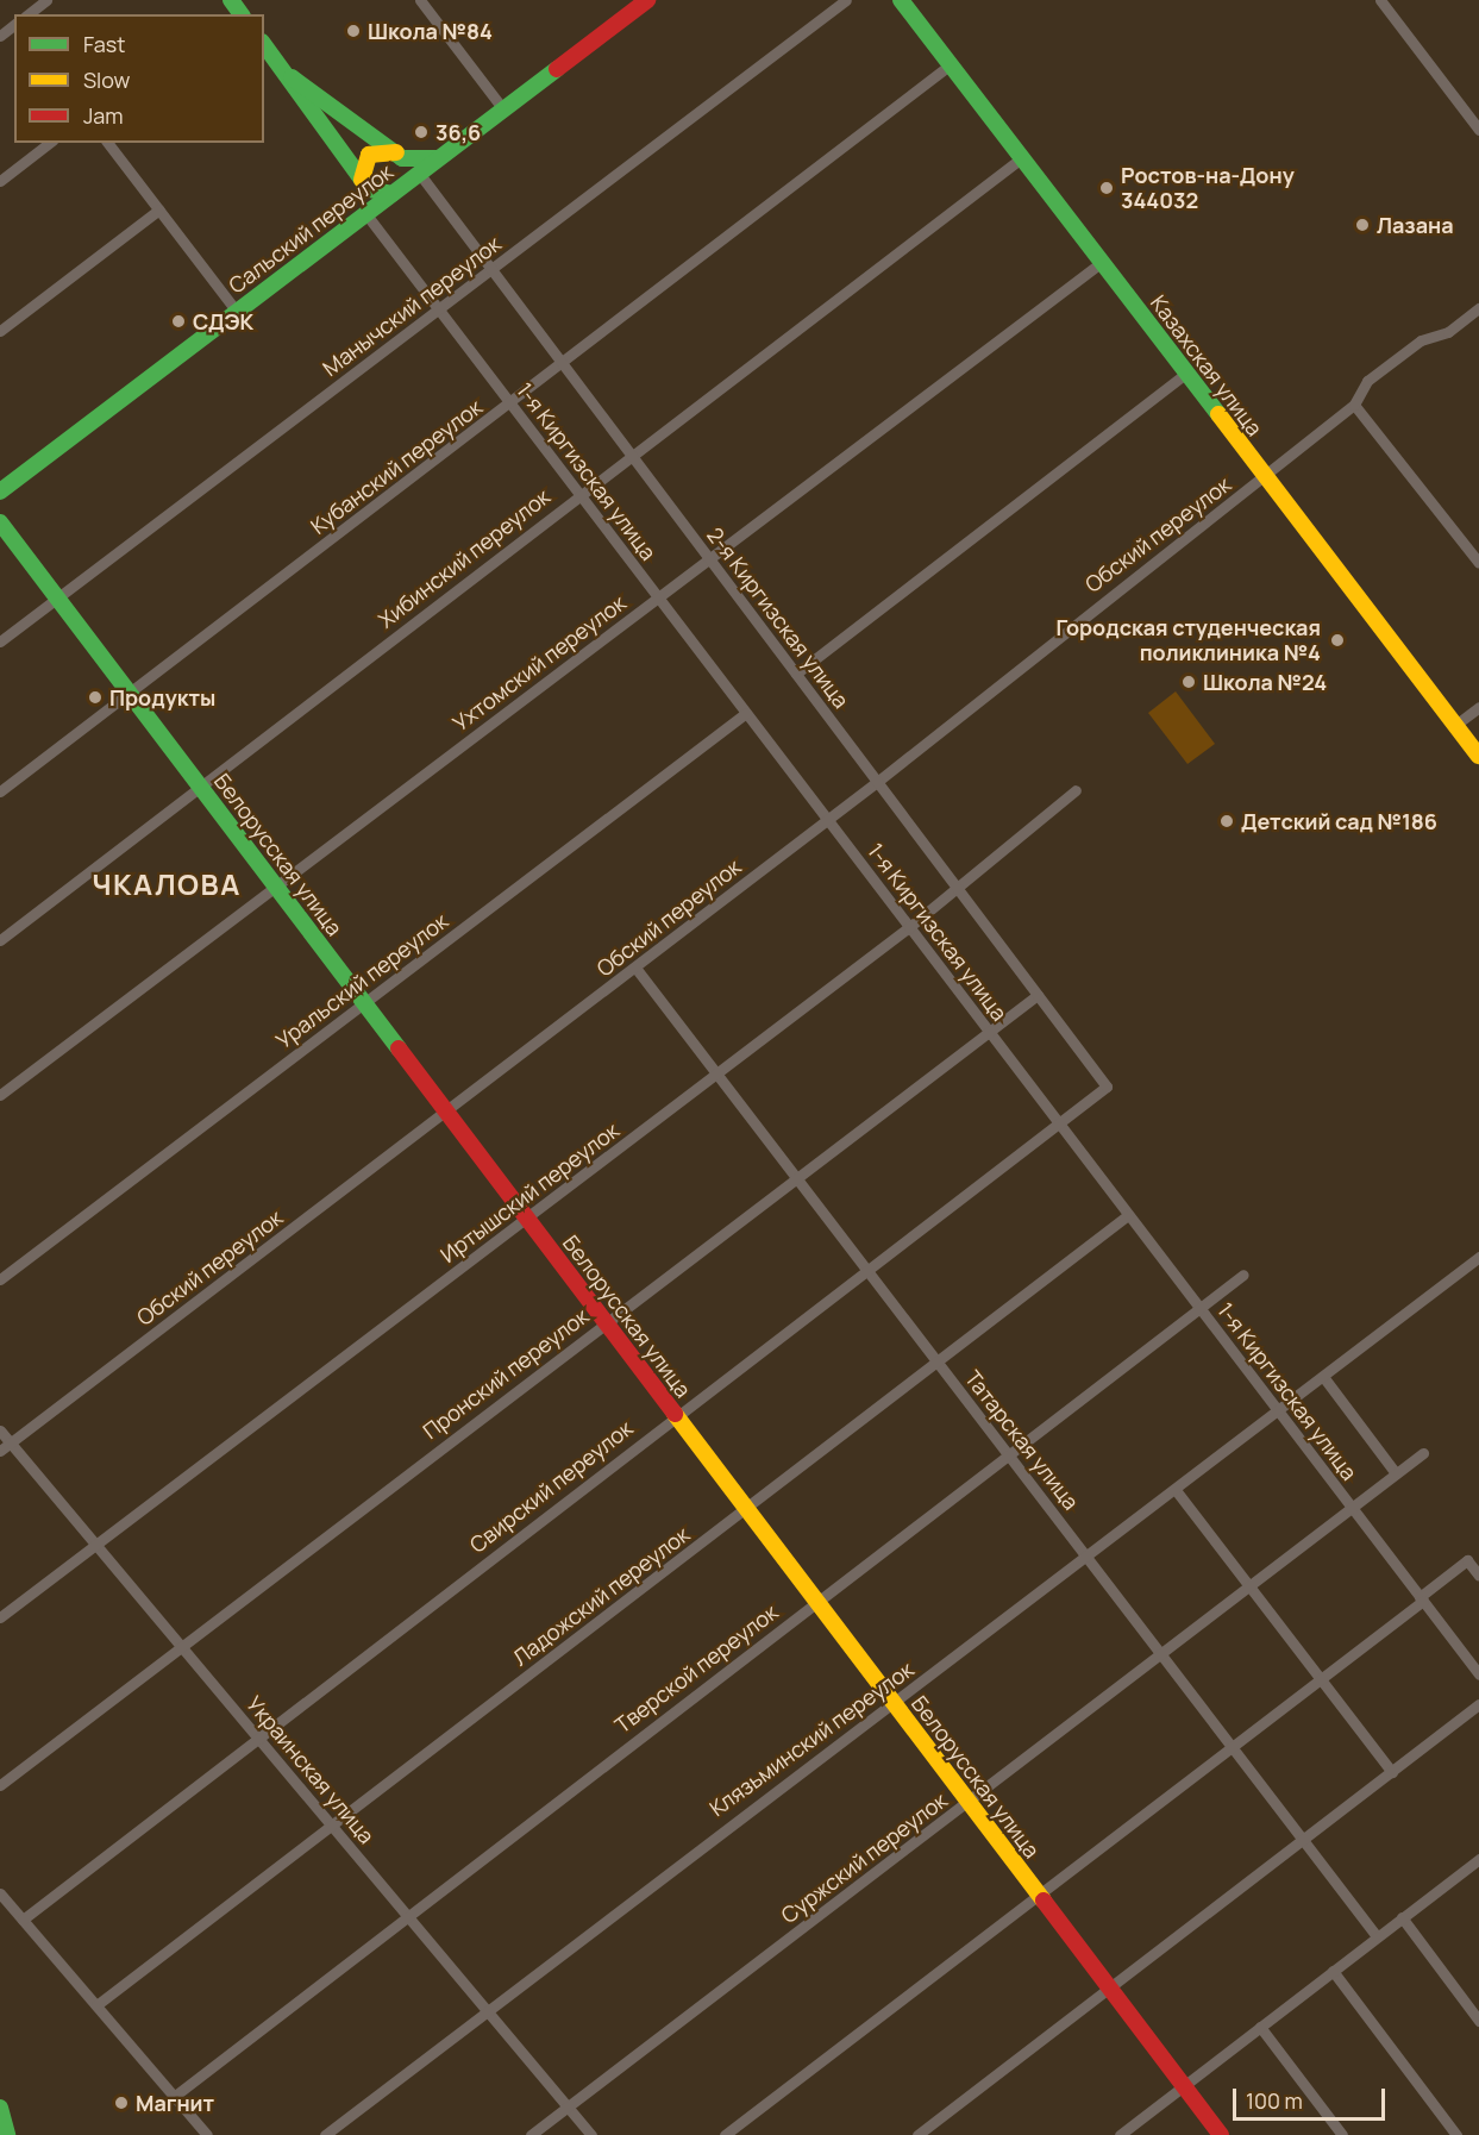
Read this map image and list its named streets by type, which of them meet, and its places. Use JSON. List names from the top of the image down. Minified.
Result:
{"streets":{"main road":["Сальский переулок","Казахская улица","Белорусская улица"],"street":["Манычский переулок","Кубанский переулок","1-я Киргизская улица","Обский переулок","Хибинский переулок","2-я Киргизская улица","Ухтомский переулок","Уральский переулок","Иртышский переулок","Пронский переулок","Татарская улица","Свирский переулок","Ладожский переулок","Тверской переулок","Клязьминский переулок","Украинская улица","Суржский переулок"]},"crossings":[["Сальский переулок","1-я Киргизская улица"],["Сальский переулок","2-я Киргизская улица"],["Манычский переулок","1-я Киргизская улица"],["Манычский переулок","2-я Киргизская улица"],["Манычский переулок","Белорусская улица"],["Казахская улица","Кубанский переулок"],["Казахская улица","Обский переулок"],["Казахская улица","Хибинский переулок"],["Казахская улица","Ухтомский переулок"],["Кубанский переулок","1-я Киргизская улица"],["Кубанский переулок","2-я Киргизская улица"],["Кубанский переулок","Белорусская улица"],["1-я Киргизская улица","Обский переулок"],["1-я Киргизская улица","Хибинский переулок"],["1-я Киргизская улица","Ухтомский переулок"],["1-я Киргизская улица","Уральский переулок"],["1-я Киргизская улица","Иртышский переулок"],["1-я Киргизская улица","Пронский переулок"],["1-я Киргизская улица","Свирский переулок"],["1-я Киргизская улица","Ладожский переулок"],["1-я Киргизская улица","Тверской переулок"],["1-я Киргизская улица","Клязьминский переулок"],["1-я Киргизская улица","Суржский переулок"],["Обский переулок","2-я Киргизская улица"],["Обский переулок","Белорусская улица"],["Обский переулок","Татарская улица"],["Обский переулок","Украинская улица"],["Хибинский переулок","2-я Киргизская улица"],["Хибинский переулок","Белорусская улица"],["2-я Киргизская улица","Ухтомский переулок"],["2-я Киргизская улица","Иртышский переулок"],["2-я Киргизская улица","Пронский переулок"],["2-я Киргизская улица","Свирский переулок"],["Ухтомский переулок","Белорусская улица"],["Белорусская улица","Уральский переулок"],["Белорусская улица","Иртышский переулок"],["Белорусская улица","Пронский переулок"],["Белорусская улица","Свирский переулок"],["Белорусская улица","Ладожский переулок"],["Белорусская улица","Тверской переулок"],["Белорусская улица","Клязьминский переулок"],["Белорусская улица","Суржский переулок"],["Иртышский переулок","Татарская улица"],["Иртышский переулок","Украинская улица"],["Пронский переулок","Татарская улица"],["Пронский переулок","Украинская улица"],["Татарская улица","Свирский переулок"],["Татарская улица","Ладожский переулок"],["Татарская улица","Тверской переулок"],["Татарская улица","Клязьминский переулок"],["Татарская улица","Суржский переулок"],["Свирский переулок","Украинская улица"],["Ладожский переулок","Украинская улица"],["Тверской переулок","Украинская улица"],["Клязьминский переулок","Украинская улица"],["Украинская улица","Суржский переулок"]],"districts":["ЧКАЛОВА"],"places":["Школа №84","36,6","Ростов-на-Дону 344032","Лазана","СДЭК","Городская студенческая поликлиника №4","Школа №24","Продукты","Детский сад №186","Магнит"],"legend":["Fast","Slow","Jam"],"scale_bar":"100 m"}
